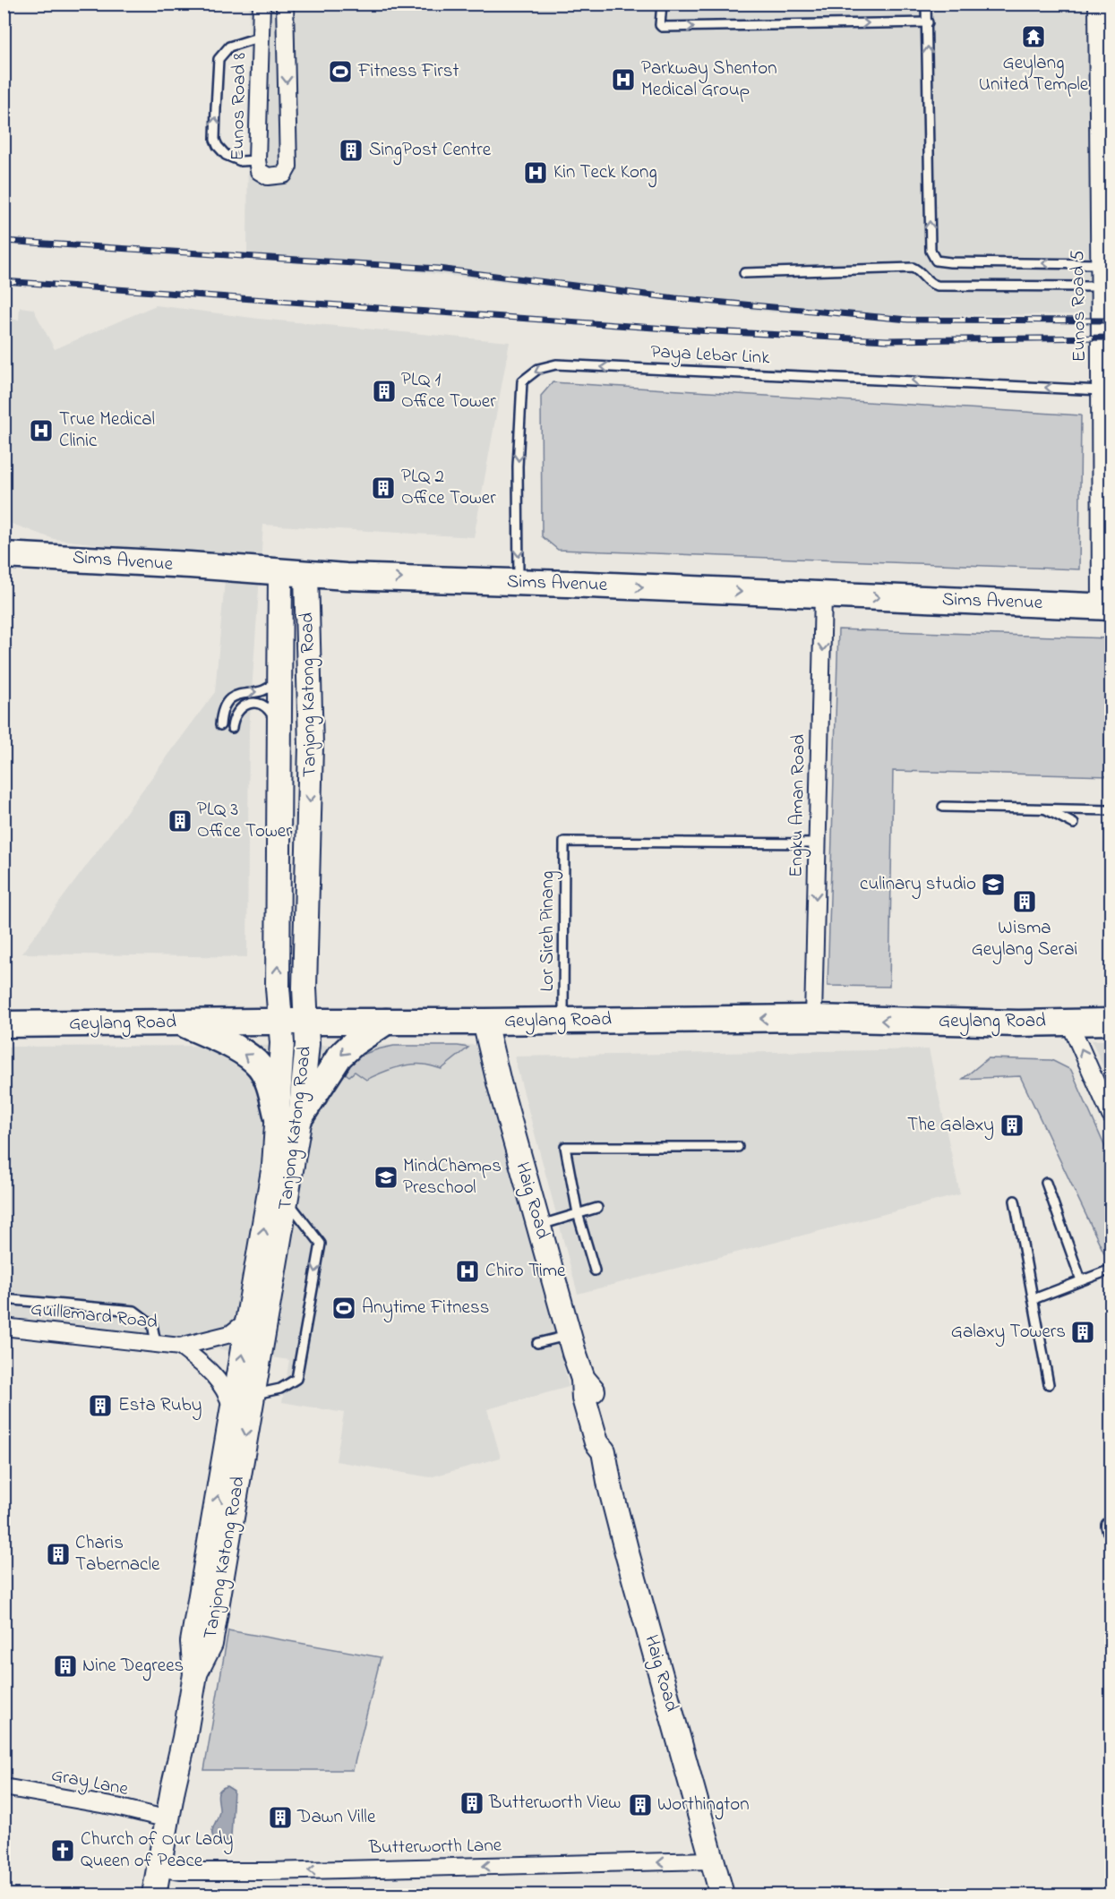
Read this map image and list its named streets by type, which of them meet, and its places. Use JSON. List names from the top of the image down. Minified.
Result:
{"streets":{"main road":["Sims Avenue","Tanjong Katong Road","Geylang Road","Haig Road"],"street":["Eunos Road 8","Eunos Road 5","Engku Aman Road","Guillemard Road","Gray Lane","Butterworth Lane"],"lane":["Paya Lebar Link","Lor Sireh Pinang"]},"crossings":[["Eunos Road 5","Paya Lebar Link"],["Eunos Road 5","Sims Avenue"],["Paya Lebar Link","Sims Avenue"],["Sims Avenue","Tanjong Katong Road"],["Sims Avenue","Engku Aman Road"],["Tanjong Katong Road","Geylang Road"],["Tanjong Katong Road","Guillemard Road"],["Tanjong Katong Road","Gray Lane"],["Tanjong Katong Road","Butterworth Lane"],["Engku Aman Road","Lor Sireh Pinang"],["Engku Aman Road","Geylang Road"],["Lor Sireh Pinang","Geylang Road"],["Geylang Road","Haig Road"],["Haig Road","Butterworth Lane"]],"one_way":["Sims Avenue","Engku Aman Road","Geylang Road","Butterworth Lane"],"places":{"temple":["Geylang United Temple"],"sports":["Fitness First","Anytime Fitness"],"hospital":["Parkway Shenton Medical Group","Kin Teck Kong","True Medical Clinic","Chiro Time"],"building":["SingPost Centre","PLQ 1 Office Tower","PLQ 2 Office Tower","PLQ 3 Office Tower","Wisma Geylang Serai","The Galaxy","Galaxy Towers","Esta Ruby","Charis Tabernacle","Nine Degrees","Butterworth View","Worthington","Dawn Ville"],"school or university":["culinary studio","MindChamps Preschool"],"church":["Church of Our Lady Queen of Peace"]}}
